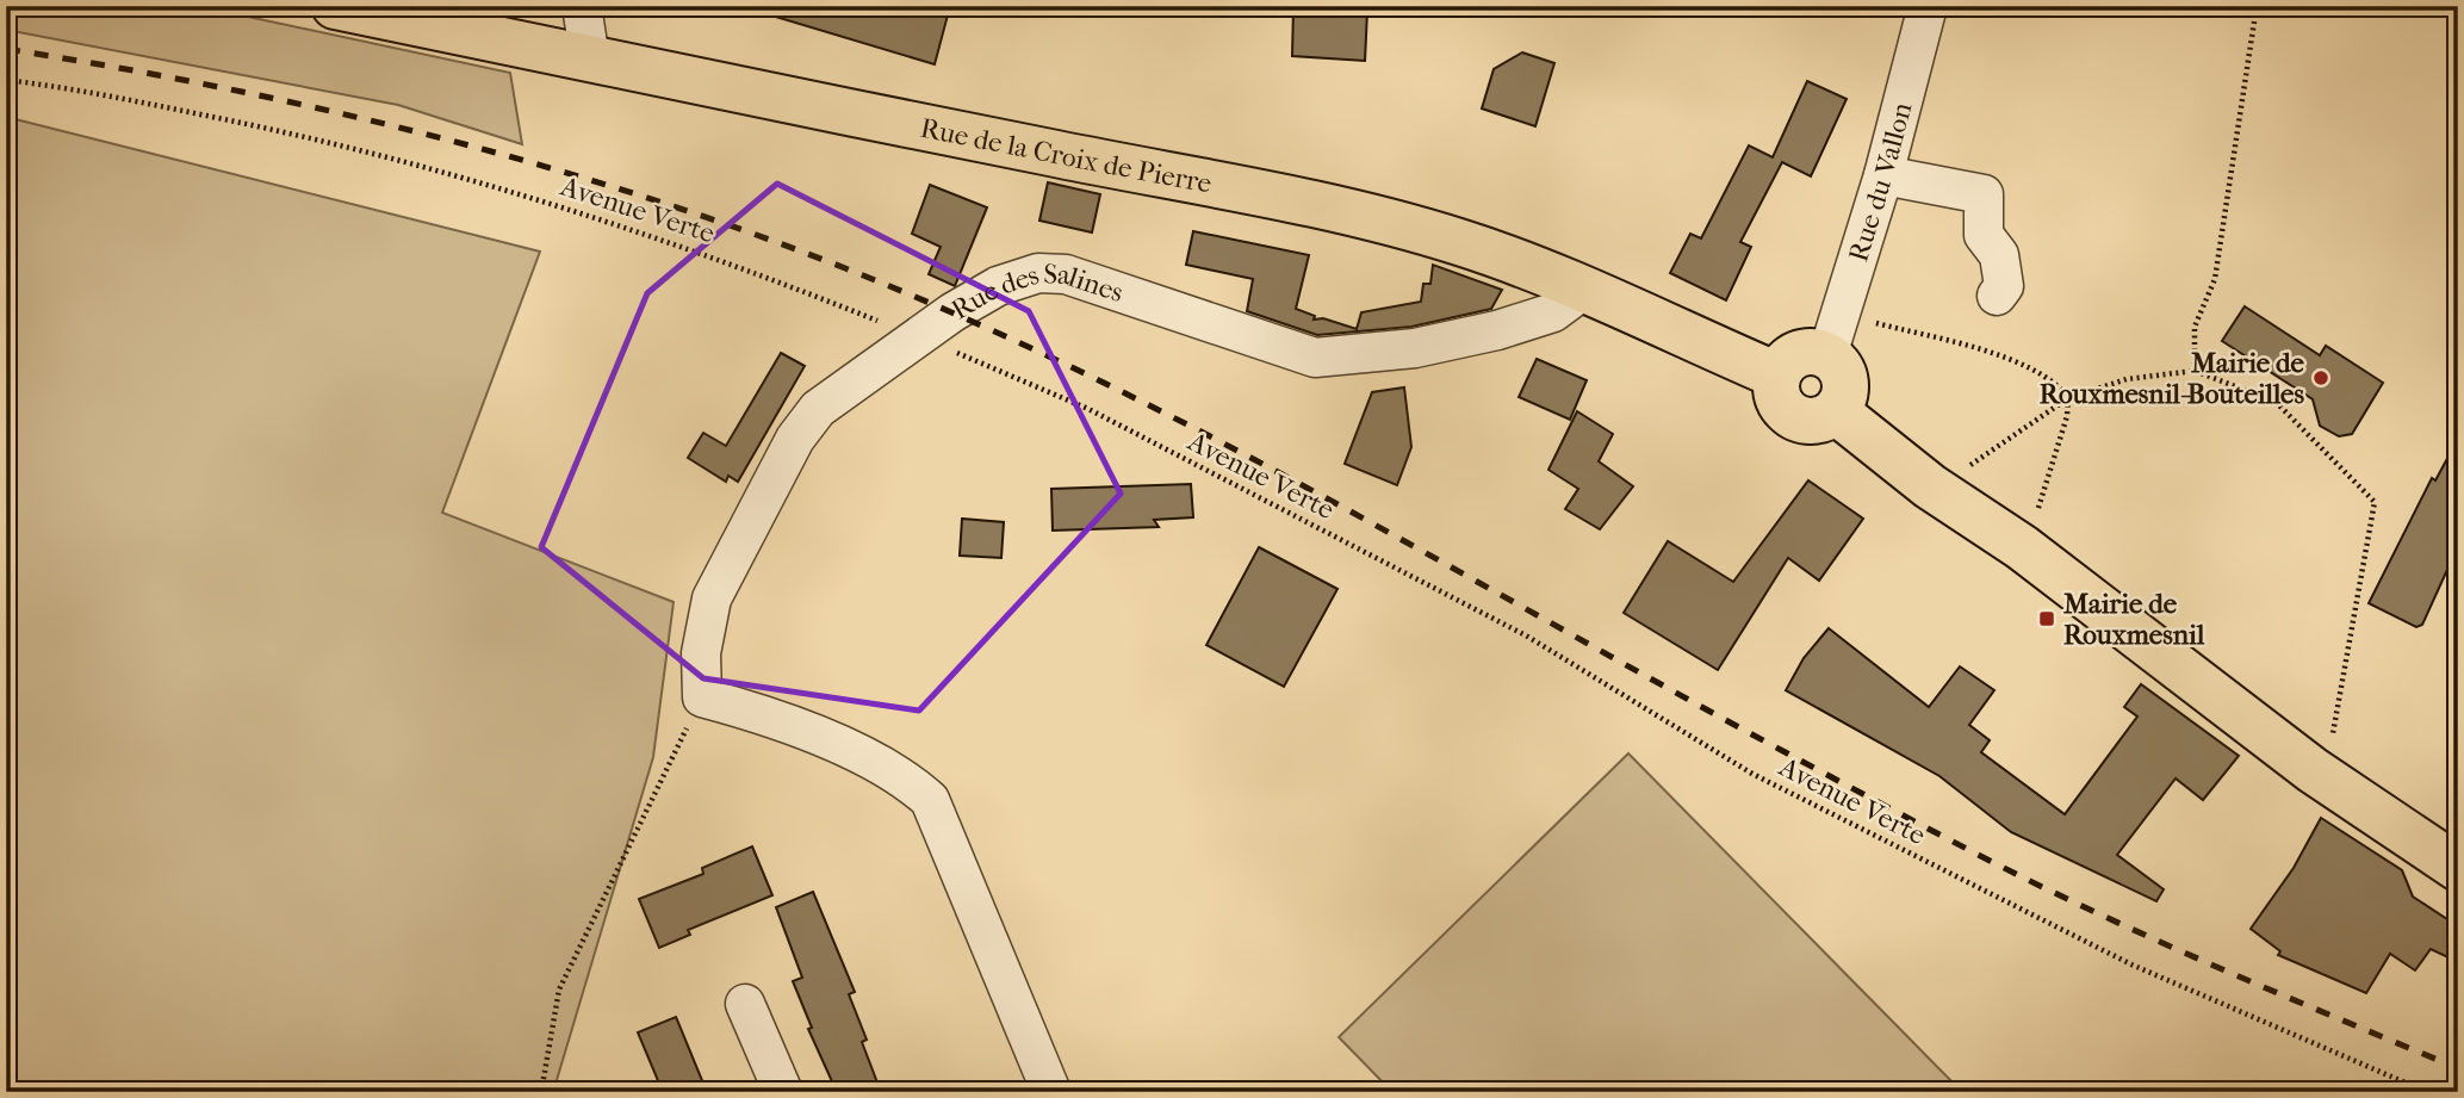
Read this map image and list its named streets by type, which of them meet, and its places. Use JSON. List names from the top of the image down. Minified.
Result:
{"streets":{"main road":["Rue de la Croix de Pierre"],"street":["Rue du Vallon","Rue des Salines"],"path":["Avenue Verte"]},"crossings":[["Rue de la Croix de Pierre","Rue des Salines"],["Avenue Verte","Rue des Salines"]],"places":{"other":["Mairie de Rouxmesnil-Bouteilles"],"transit":["Mairie de Rouxmesnil"]}}
